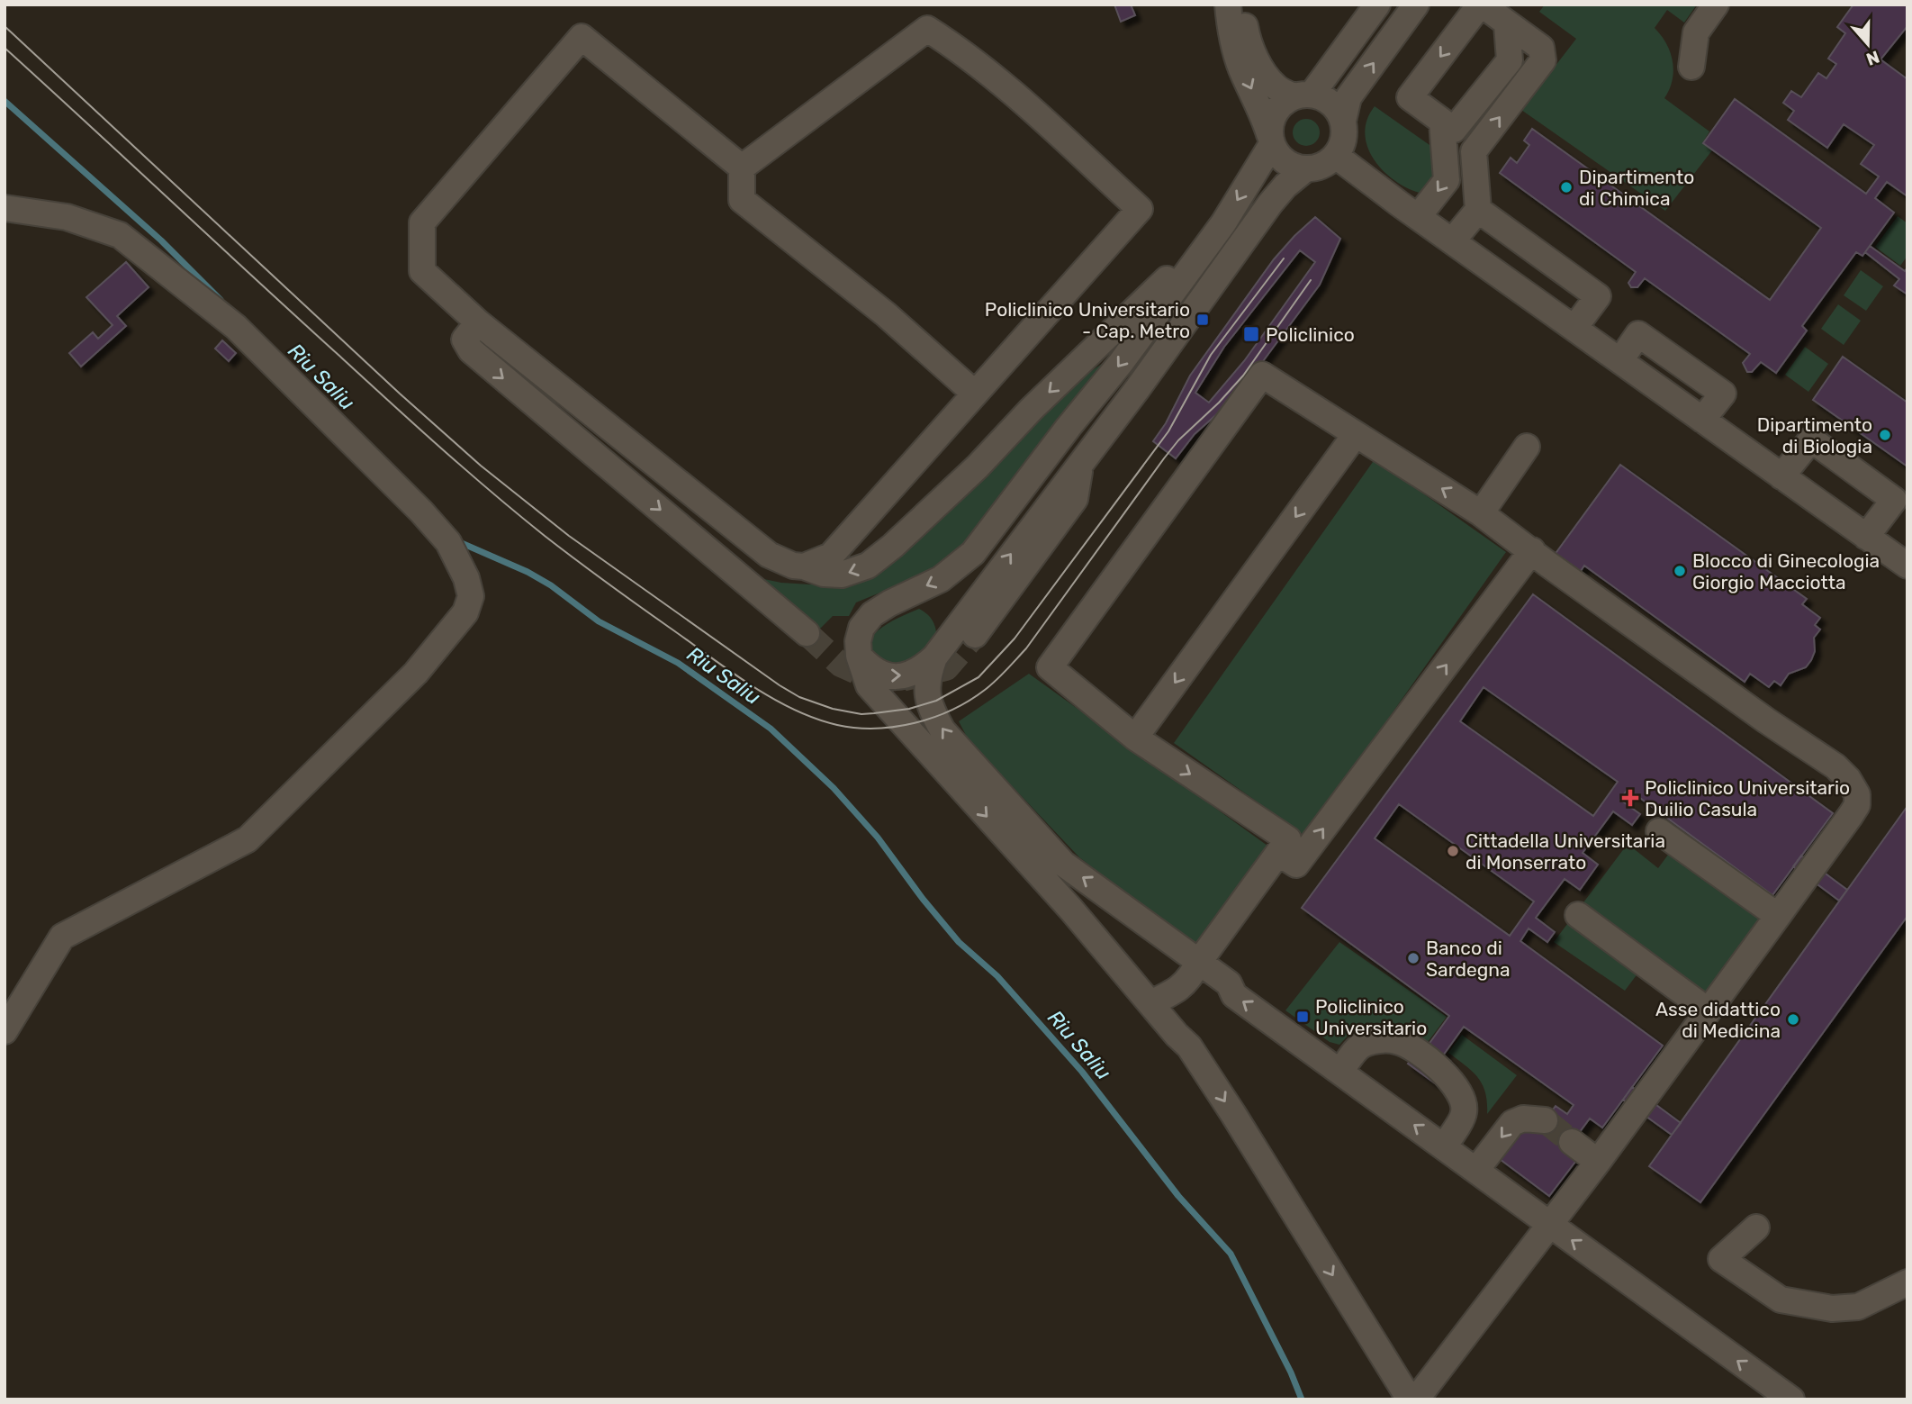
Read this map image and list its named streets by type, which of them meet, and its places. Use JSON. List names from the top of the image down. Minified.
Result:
{"water":["Riu Saliu"],"places":{"other":["Dipartimento di Chimica","Dipartimento di Biologia","Blocco di Ginecologia Giorgio Macciotta","Cittadella Universitaria di Monserrato","Banco di Sardegna","Asse didattico di Medicina"],"transit":["Policlinico Universitario - Cap. Metro","Policlinico","Policlinico Universitario"],"health":["Policlinico Universitario Duilio Casula"]},"north":"bottom"}
